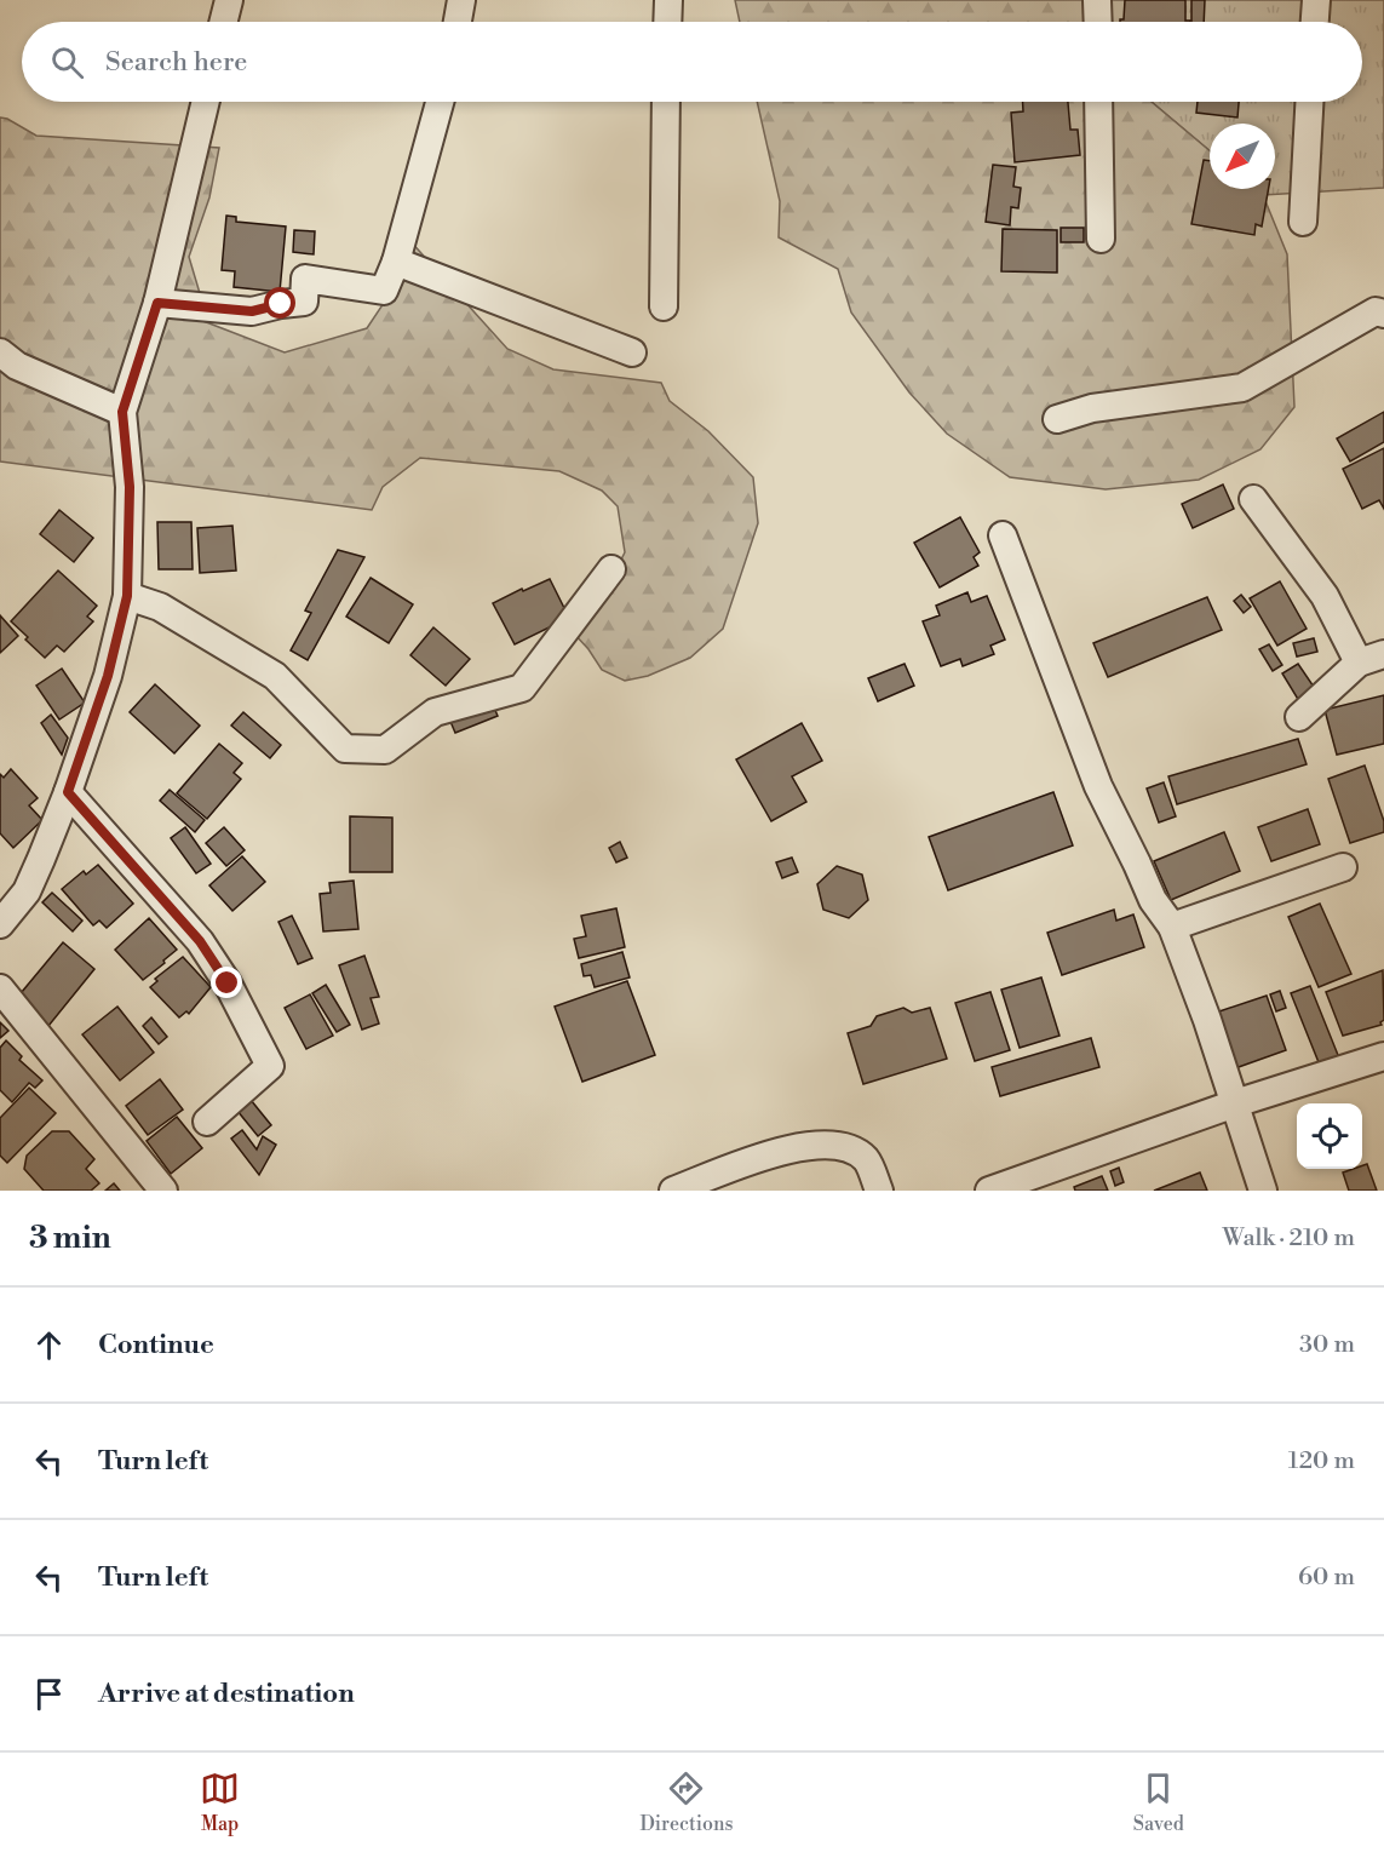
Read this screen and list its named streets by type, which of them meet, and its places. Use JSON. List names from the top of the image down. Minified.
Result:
{"north":"bottom left","page":{"search":"Search here","heading":["3 min","Walk · 210 m"],"list":[["Continue","30 m"],["Turn left","120 m"],["Turn left","60 m"],"Arrive at destination"],"nav":["Map","Directions","Saved"]}}
